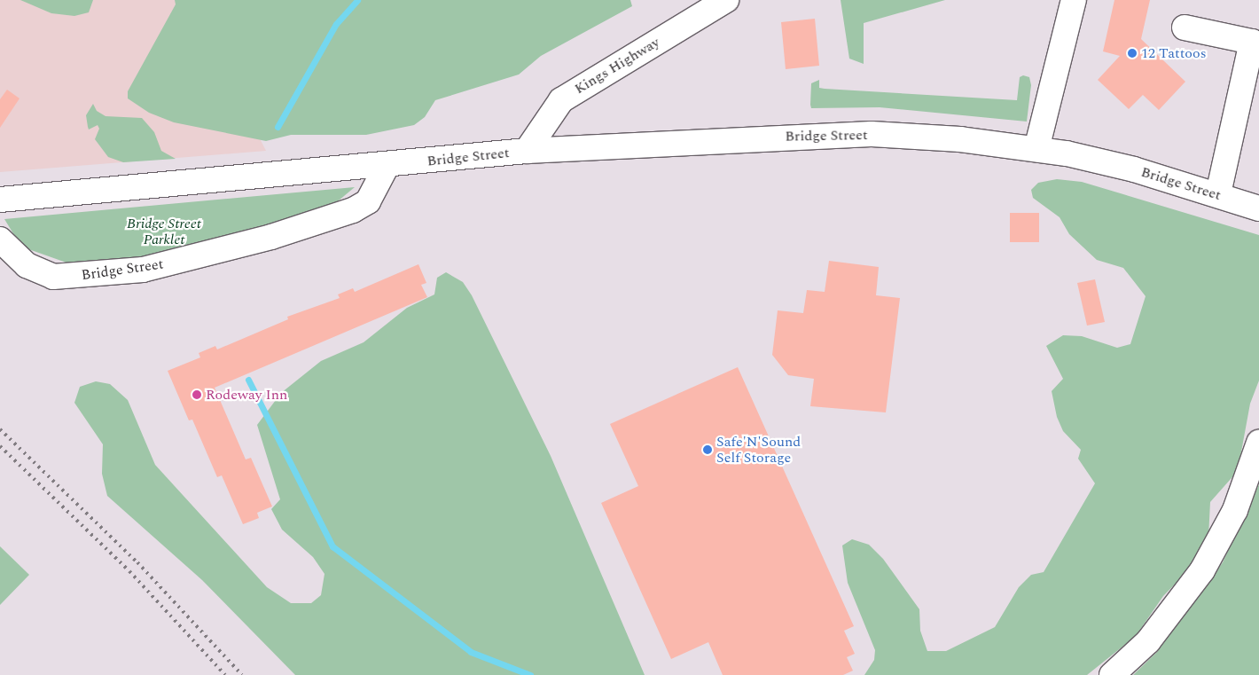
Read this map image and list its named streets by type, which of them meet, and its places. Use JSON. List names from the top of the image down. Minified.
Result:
{"streets":{"main road":["Kings Highway","Bridge Street"]},"crossings":[["Kings Highway","Bridge Street"]],"parks":["Bridge Street Parklet"],"places":["12 Tattoos","Rodeway Inn","Safe'N'Sound Self Storage"]}
